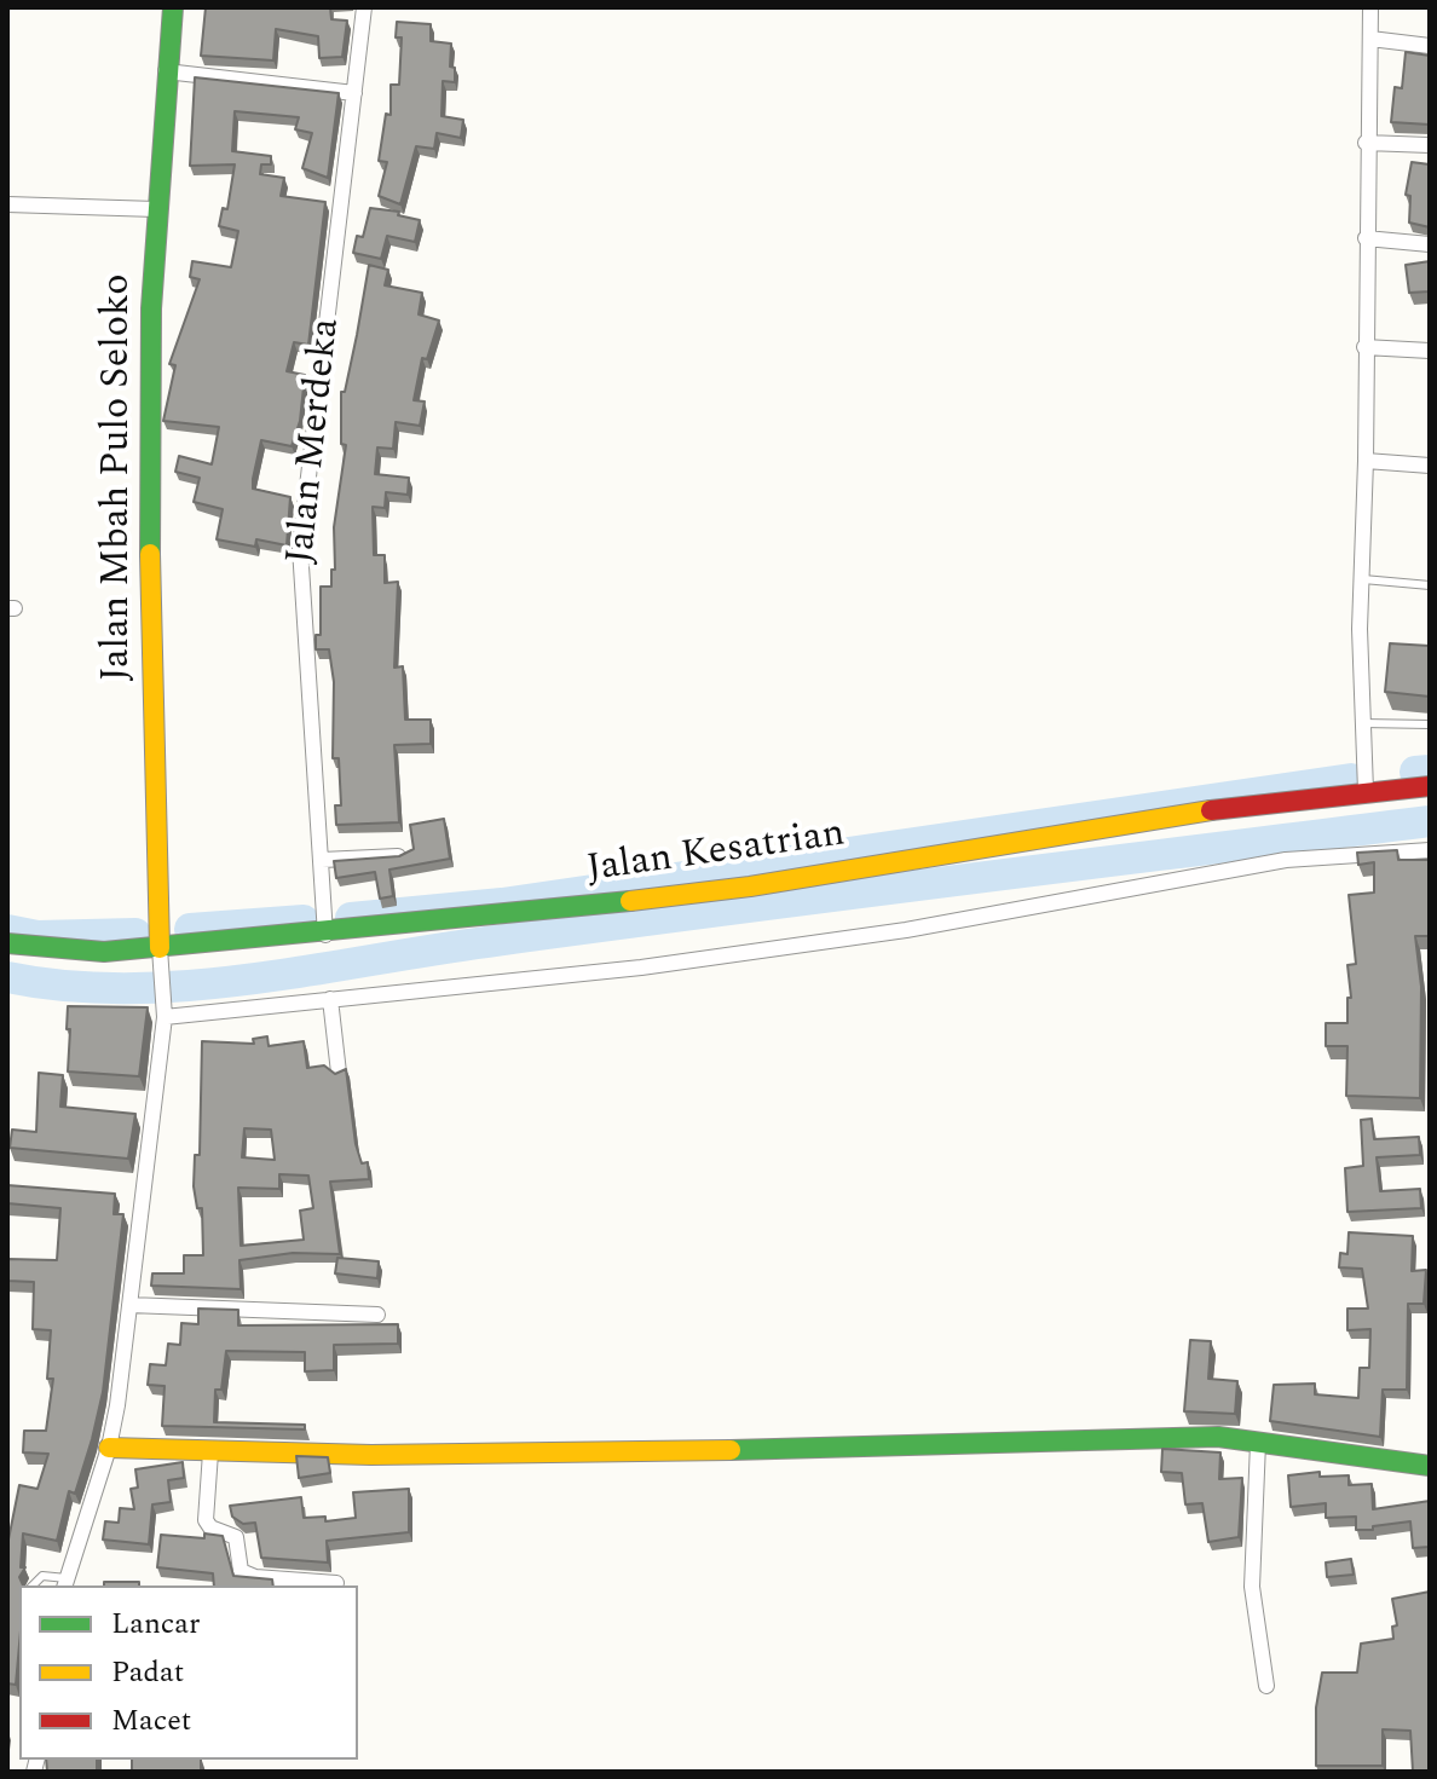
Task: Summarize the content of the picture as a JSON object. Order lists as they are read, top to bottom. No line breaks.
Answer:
{"streets":{"street":["Jalan Merdeka","Jalan Mbah Pulo Seloko","Jalan Kesatrian"]},"crossings":[["Jalan Merdeka","Jalan Kesatrian"],["Jalan Mbah Pulo Seloko","Jalan Kesatrian"]],"legend":["Lancar","Padat","Macet"]}
